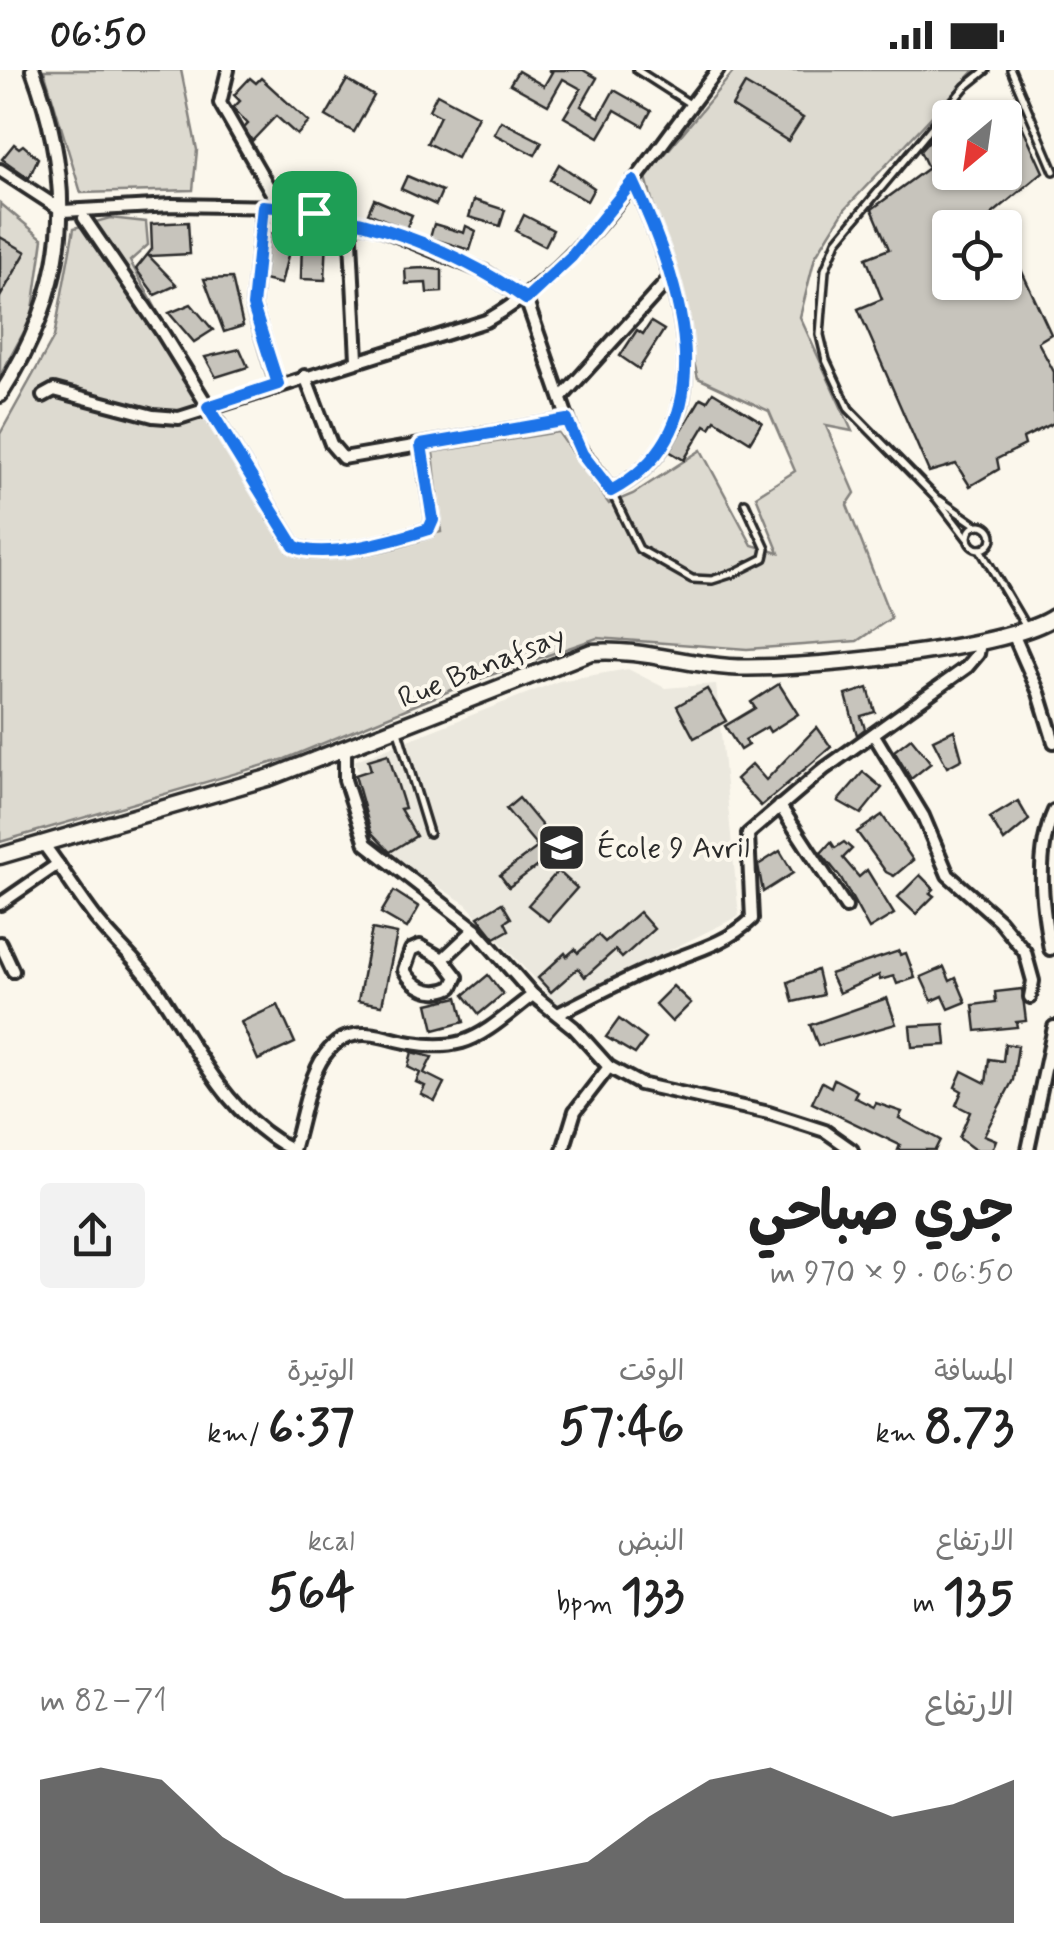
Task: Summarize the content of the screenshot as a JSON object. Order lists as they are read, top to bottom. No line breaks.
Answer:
{"streets":{"main road":["Rue Banafsay"]},"places":{"school or university":["École 9 Avril"]},"north":"bottom left","page":{"status":"06:50","heading":["جري صباحي","06:50 · 9 × 970 m"],"stats":[["المسافة","8.73 km"],["الوقت","57:46"],["الوتيرة","6:37 /km"],["الارتفاع","135 m"],["النبض","133 bpm"],["kcal","564"]],"chart":["الارتفاع","71–82 m"]}}
